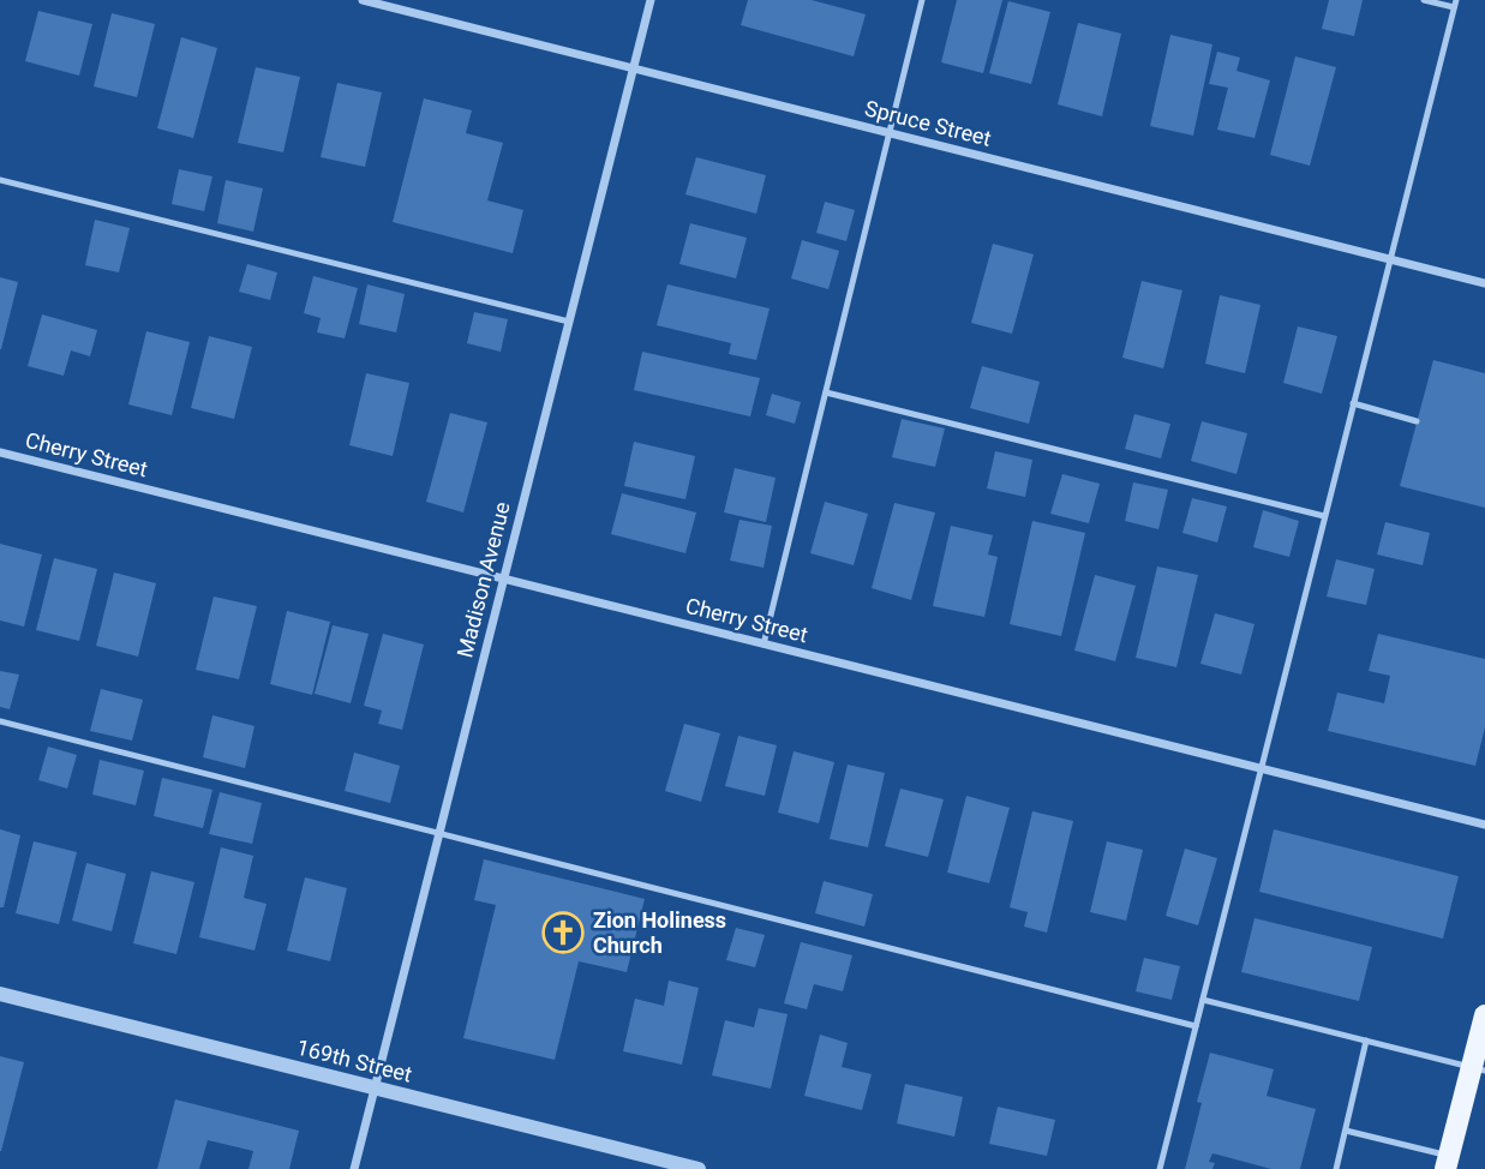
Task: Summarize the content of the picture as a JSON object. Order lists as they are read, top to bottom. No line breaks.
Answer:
{"streets":{"street":["Spruce Street","Cherry Street","Madison Avenue","169th Street"]},"crossings":[["Spruce Street","Madison Avenue"],["Cherry Street","Madison Avenue"],["Madison Avenue","169th Street"]],"places":{"church":["Zion Holiness Church"]}}
